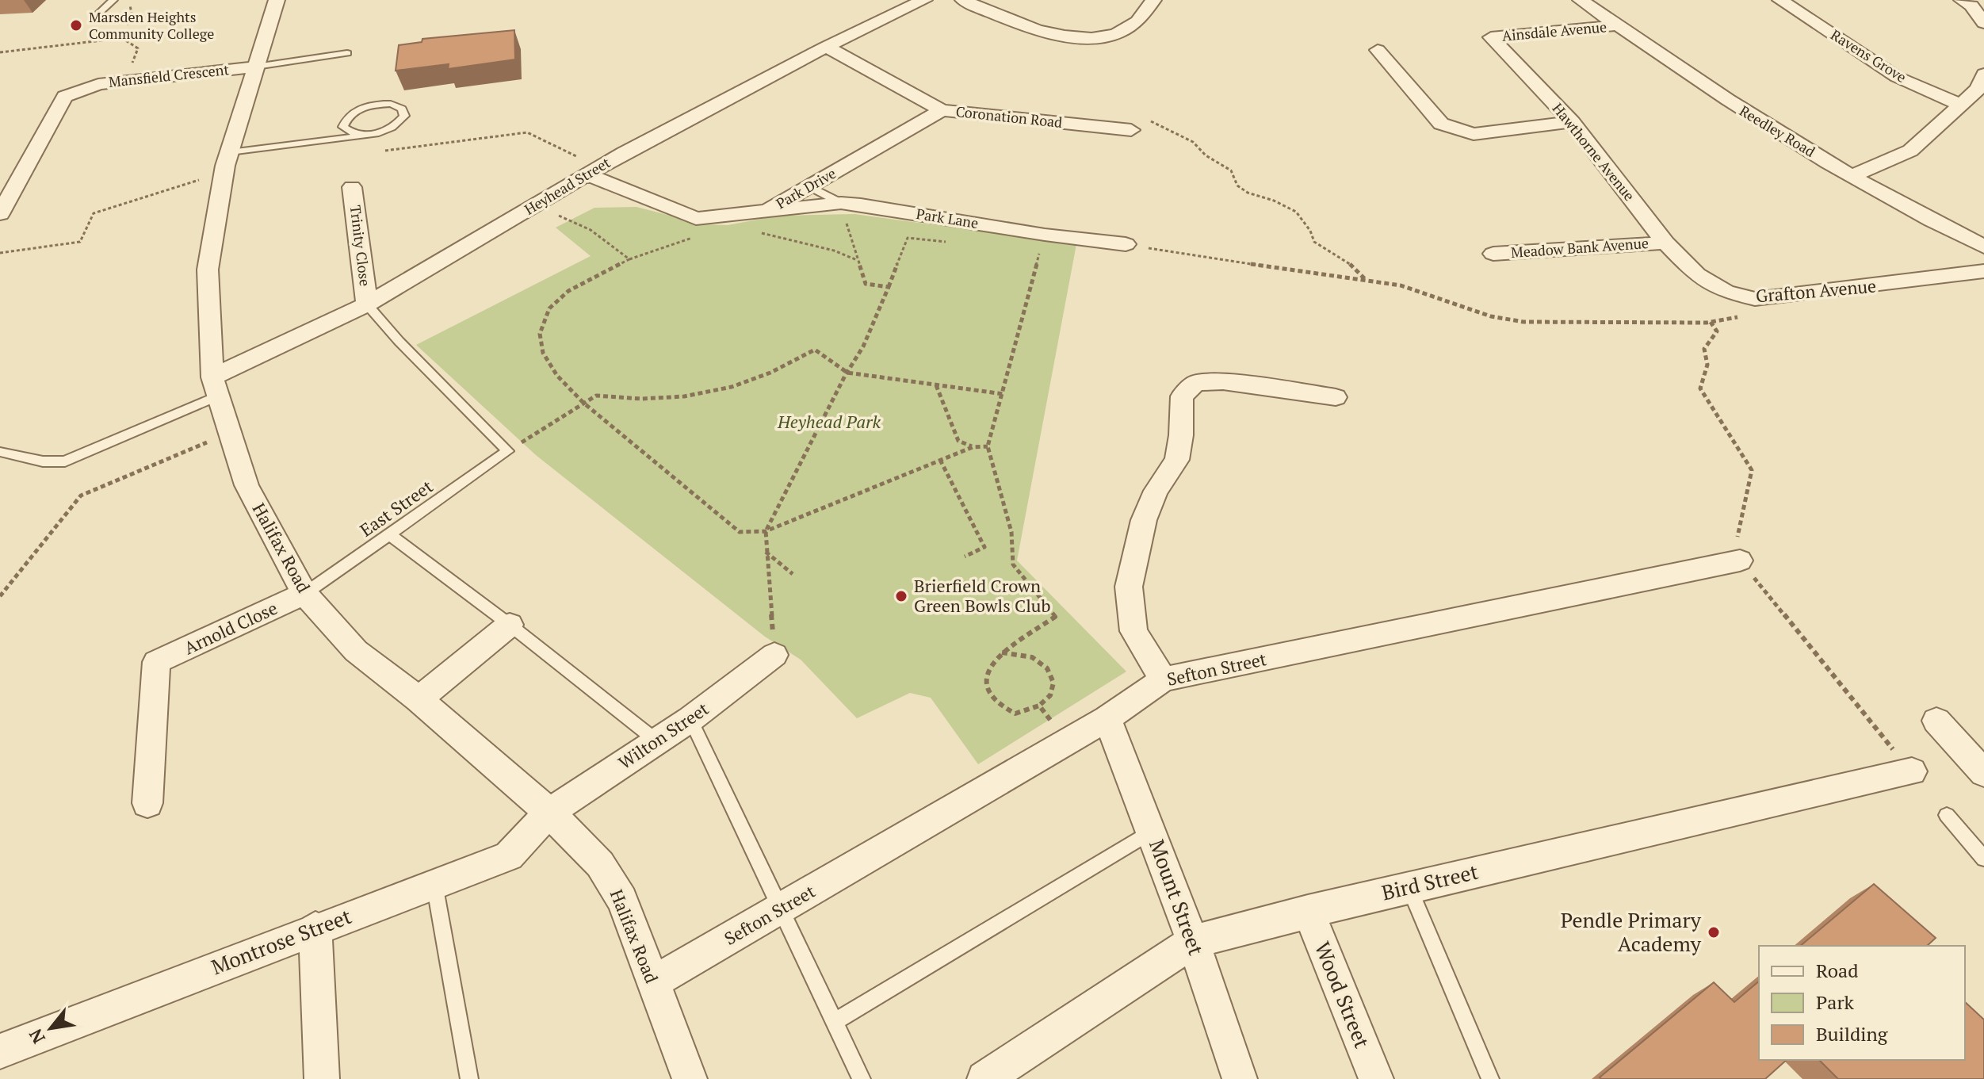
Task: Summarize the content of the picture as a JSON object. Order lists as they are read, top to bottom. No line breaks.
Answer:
{"streets":{"street":["Ainsdale Avenue","Ravens Grove","Mansfield Crescent","Coronation Road","Reedley Road","Hawthorne Avenue","Heyhead Street","Park Drive","Park Lane","Trinity Close","Meadow Bank Avenue","Grafton Avenue","Halifax Road","Arnold Close","Sefton Street","Wilton Street","Bird Street","Mount Street","Montrose Street","Wood Street"],"lane":["East Street"]},"crossings":[["Ainsdale Avenue","Reedley Road"],["Ainsdale Avenue","Hawthorne Avenue"],["Mansfield Crescent","Halifax Road"],["Coronation Road","Heyhead Street"],["Coronation Road","Park Drive"],["Hawthorne Avenue","Meadow Bank Avenue"],["Hawthorne Avenue","Grafton Avenue"],["Heyhead Street","Park Drive"],["Heyhead Street","Trinity Close"],["Heyhead Street","Halifax Road"],["Park Drive","Park Lane"],["Meadow Bank Avenue","Grafton Avenue"],["East Street","Halifax Road"],["East Street","Arnold Close"],["Halifax Road","Arnold Close"],["Halifax Road","Sefton Street"],["Halifax Road","Wilton Street"],["Halifax Road","Montrose Street"],["Sefton Street","Mount Street"],["Wilton Street","Montrose Street"],["Bird Street","Mount Street"],["Bird Street","Wood Street"]],"parks":["Heyhead Park"],"places":["Marsden Heights Community College","Brierfield Crown Green Bowls Club","Pendle Primary Academy"],"legend":["Road","Park","Building"],"north":"bottom left"}
